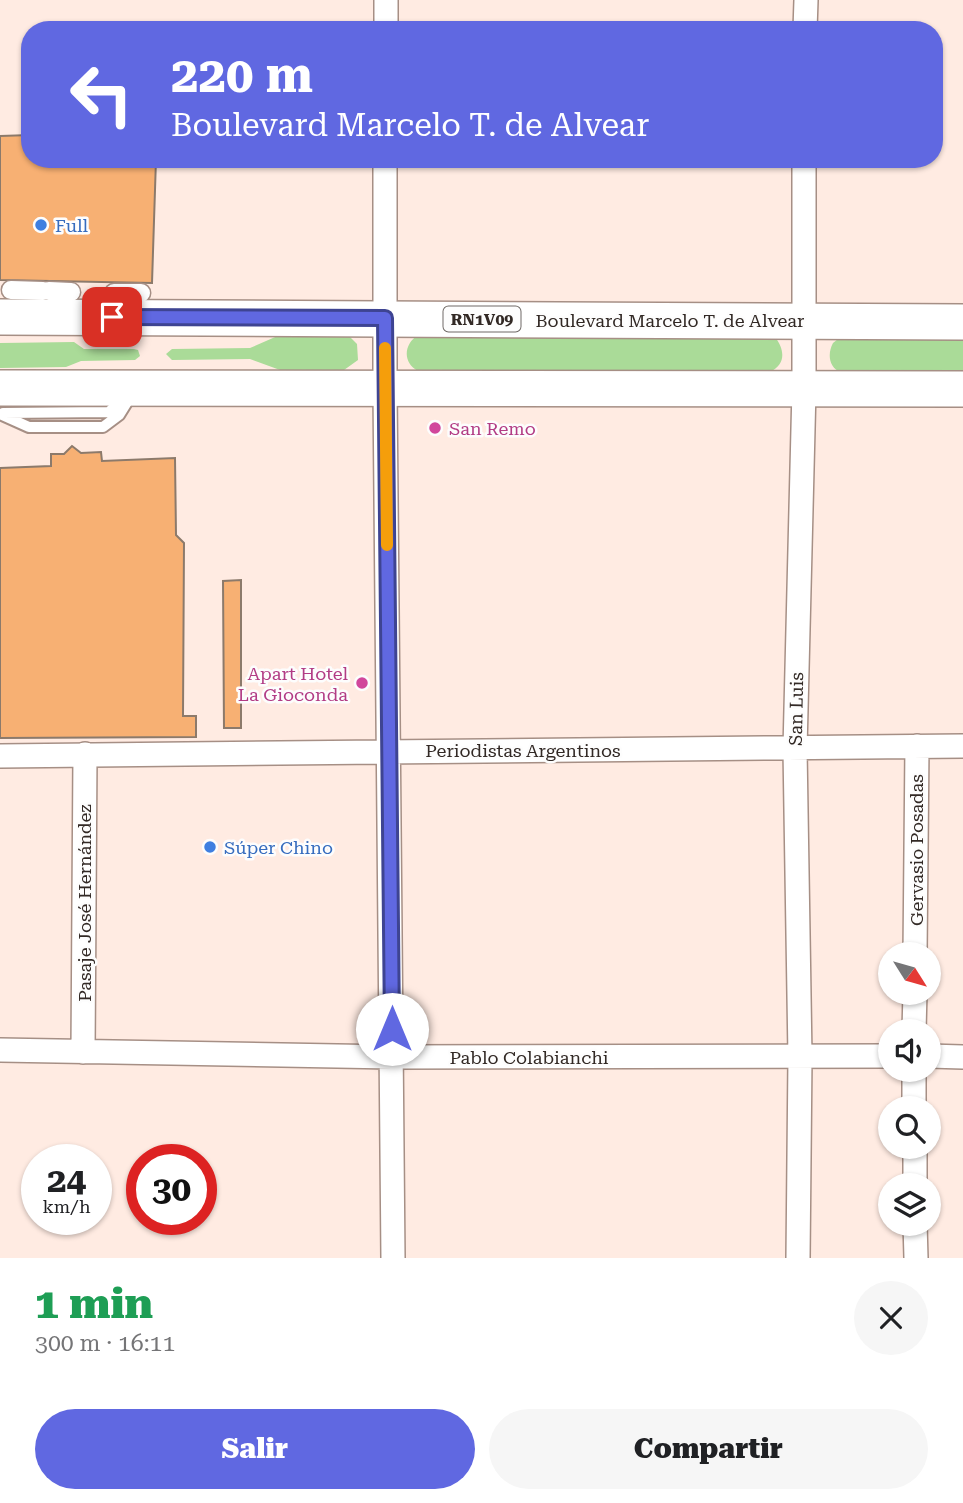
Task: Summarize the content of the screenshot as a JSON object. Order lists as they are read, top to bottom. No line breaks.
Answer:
{"streets":{"main road":["RN1V09","Boulevard Marcelo T. de Alvear"],"street":["San Luis","Periodistas Argentinos","Gervasio Posadas","Pasaje José Hernández","Pablo Colabianchi"]},"crossings":[["Boulevard Marcelo T. de Alvear","San Luis"],["San Luis","Periodistas Argentinos"],["San Luis","Pablo Colabianchi"],["Periodistas Argentinos","Gervasio Posadas"],["Periodistas Argentinos","Pasaje José Hernández"],["Pasaje José Hernández","Pablo Colabianchi"]],"places":["Full","San Remo","Apart Hotel La Gioconda","Súper Chino"],"north":"bottom right","page":{"turn":["220 m","Boulevard Marcelo T. de Alvear"],"speed":"24 km/h","limit":"30","heading":["1 min","300 m · 16:11"],"buttons":["Salir","Compartir"]}}
